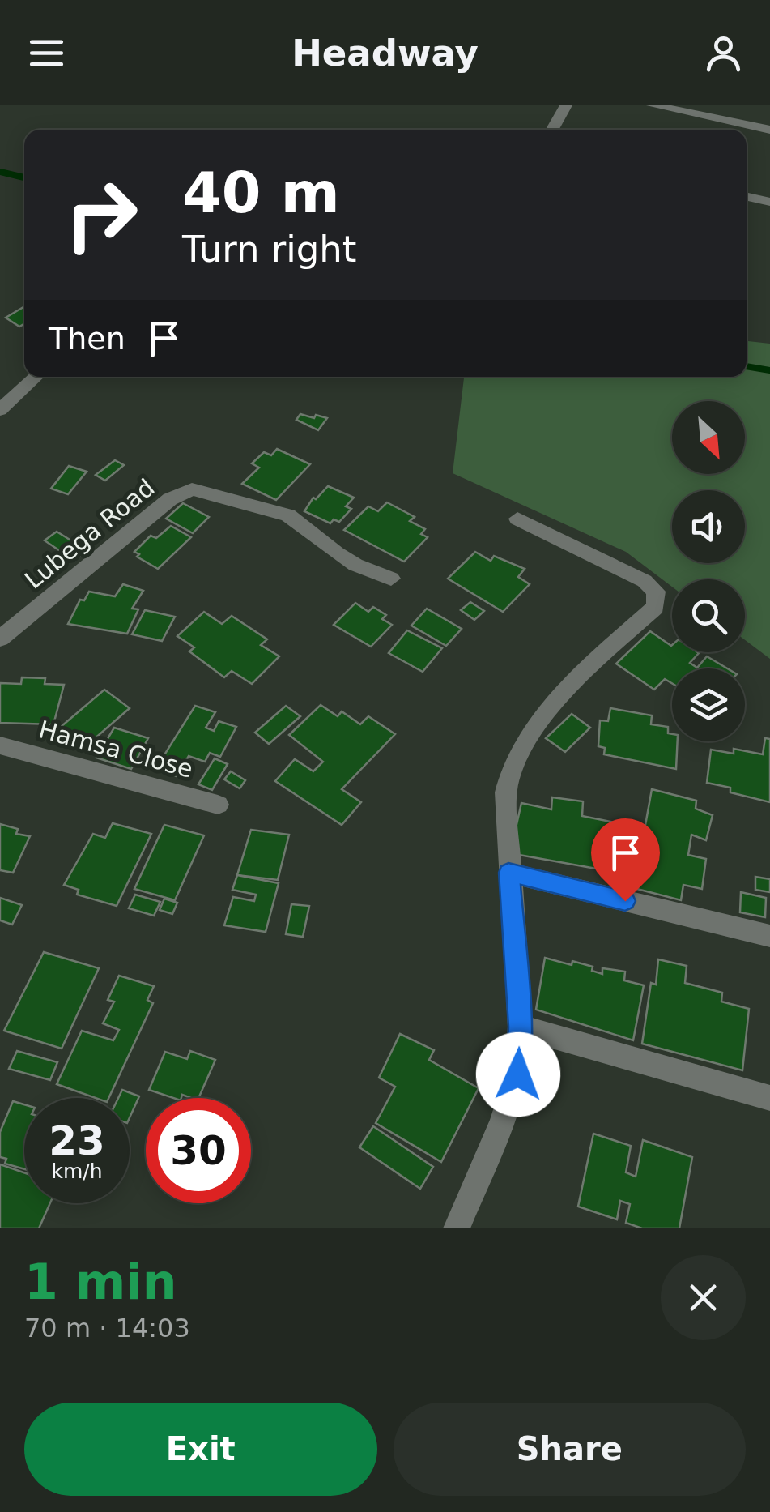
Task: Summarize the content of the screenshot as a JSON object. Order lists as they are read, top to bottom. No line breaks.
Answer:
{"streets":{"street":["Lubega Road","Hamsa Close"]},"north":"bottom right","page":{"header":"Headway","turn":["40 m","Turn right"],"then":"Then","speed":"23 km/h","limit":"30","heading":["1 min","70 m · 14:03"],"buttons":["Exit","Share"]}}
